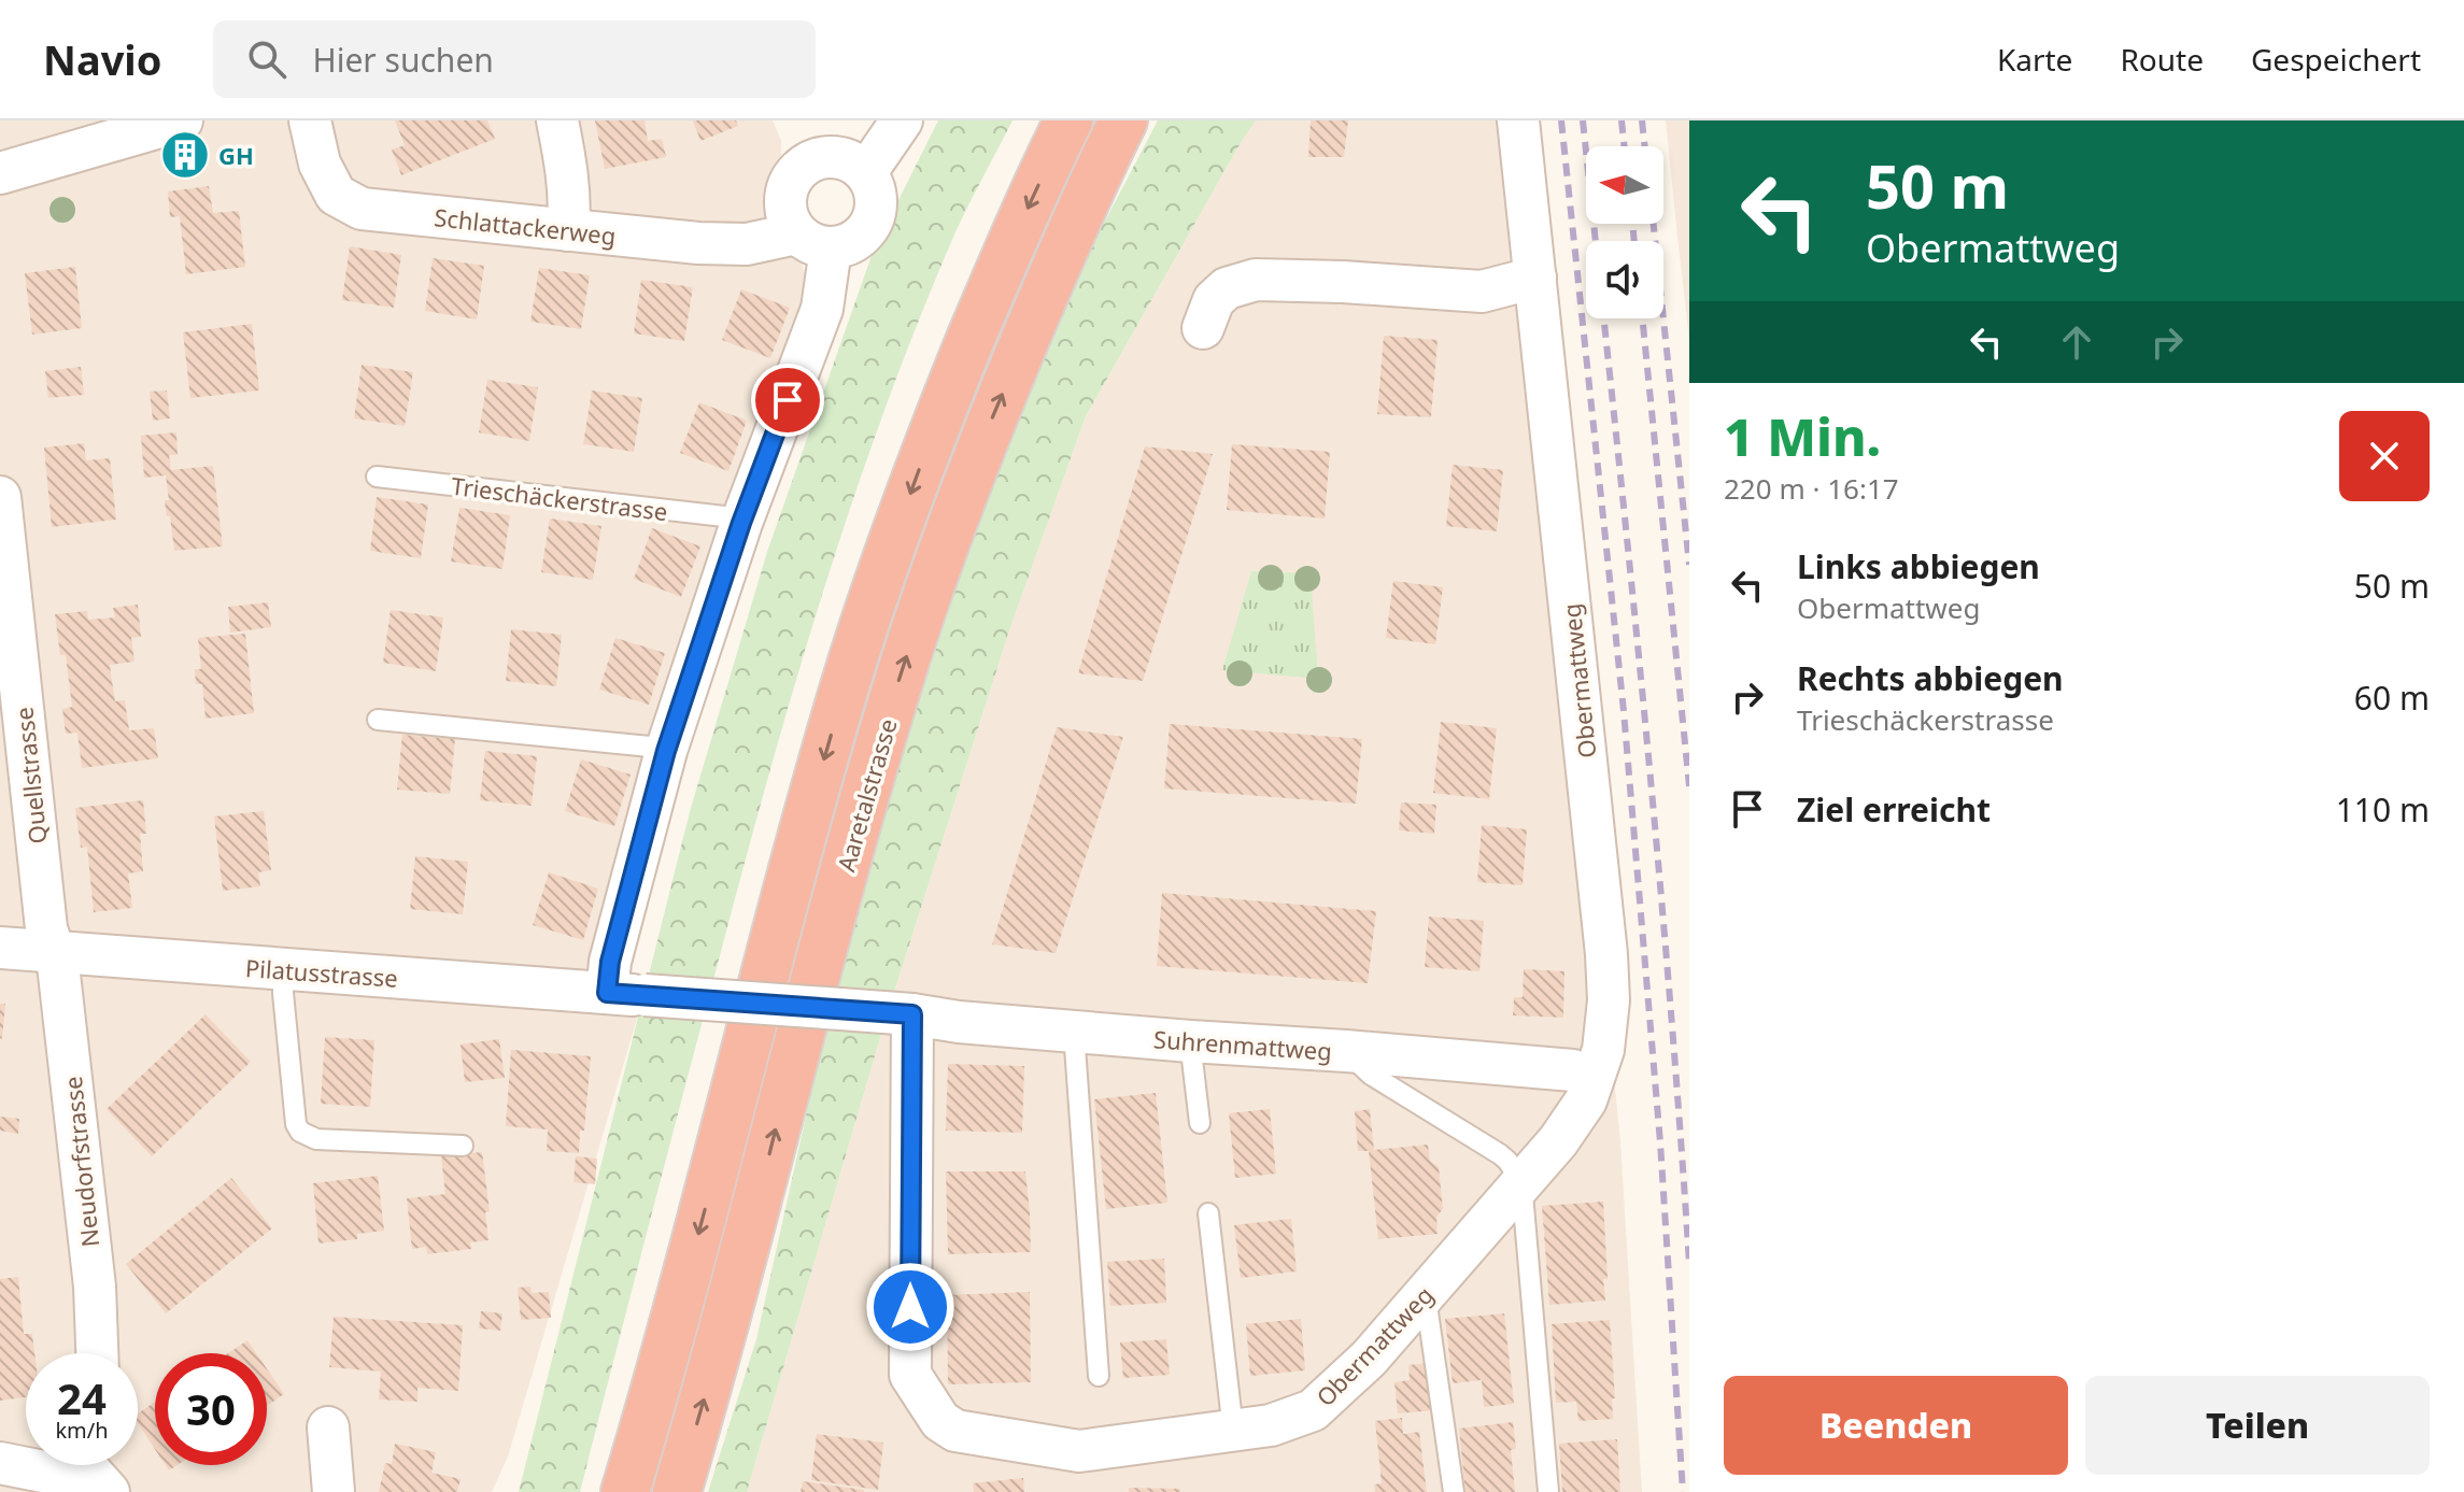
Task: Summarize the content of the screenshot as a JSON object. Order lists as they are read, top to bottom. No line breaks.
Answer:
{"streets":{"highway":["Aaretalstrasse"],"street":["Schlattackerweg","Obermattweg","Quellstrasse","Pilatusstrasse","Suhrenmattweg","Neudorfstrasse"],"lane":["Trieschäckerstrasse"]},"crossings":[["Obermattweg","Suhrenmattweg"],["Quellstrasse","Pilatusstrasse"],["Quellstrasse","Neudorfstrasse"],["Pilatusstrasse","Neudorfstrasse"]],"places":{"building":["GH"]},"north":"left","page":{"header":"Navio","search":"Hier suchen","nav":["Karte","Route","Gespeichert"],"turn":["50 m","Obermattweg"],"heading":["1 Min.","220 m · 16:17"],"list":[{"name":"Links abbiegen","note":"Obermattweg","value":"50 m"},{"name":"Rechts abbiegen","note":"Trieschäckerstrasse","value":"60 m"},{"name":"Ziel erreicht","value":"110 m"}],"speed":"24 km/h","limit":"30","buttons":["Beenden","Teilen"]}}
